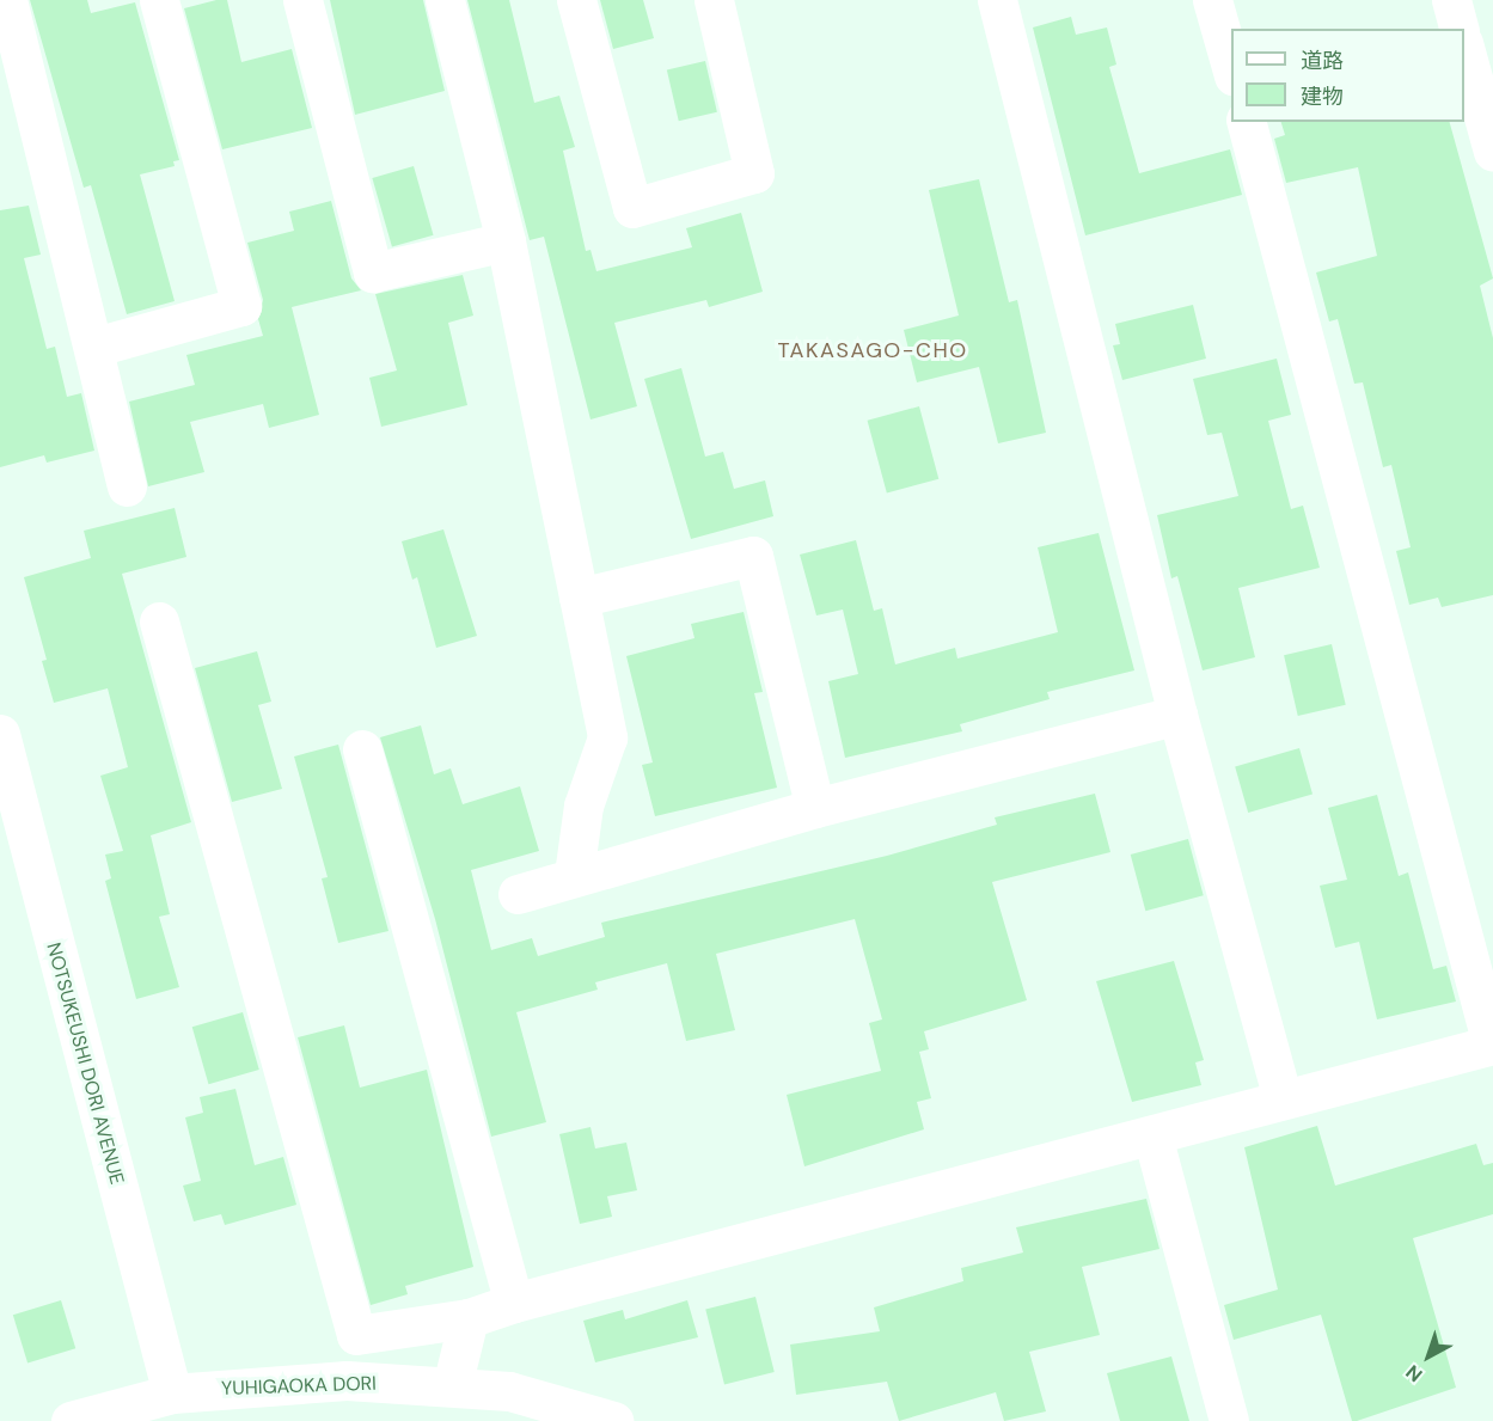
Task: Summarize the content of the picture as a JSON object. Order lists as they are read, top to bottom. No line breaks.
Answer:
{"streets":{"street":["NOTSUKEUSHI DORI AVENUE","YUHIGAOKA DORI"]},"crossings":[["NOTSUKEUSHI DORI AVENUE","YUHIGAOKA DORI"]],"districts":["TAKASAGO-CHO"],"legend":["道路","建物"],"north":"bottom left"}
